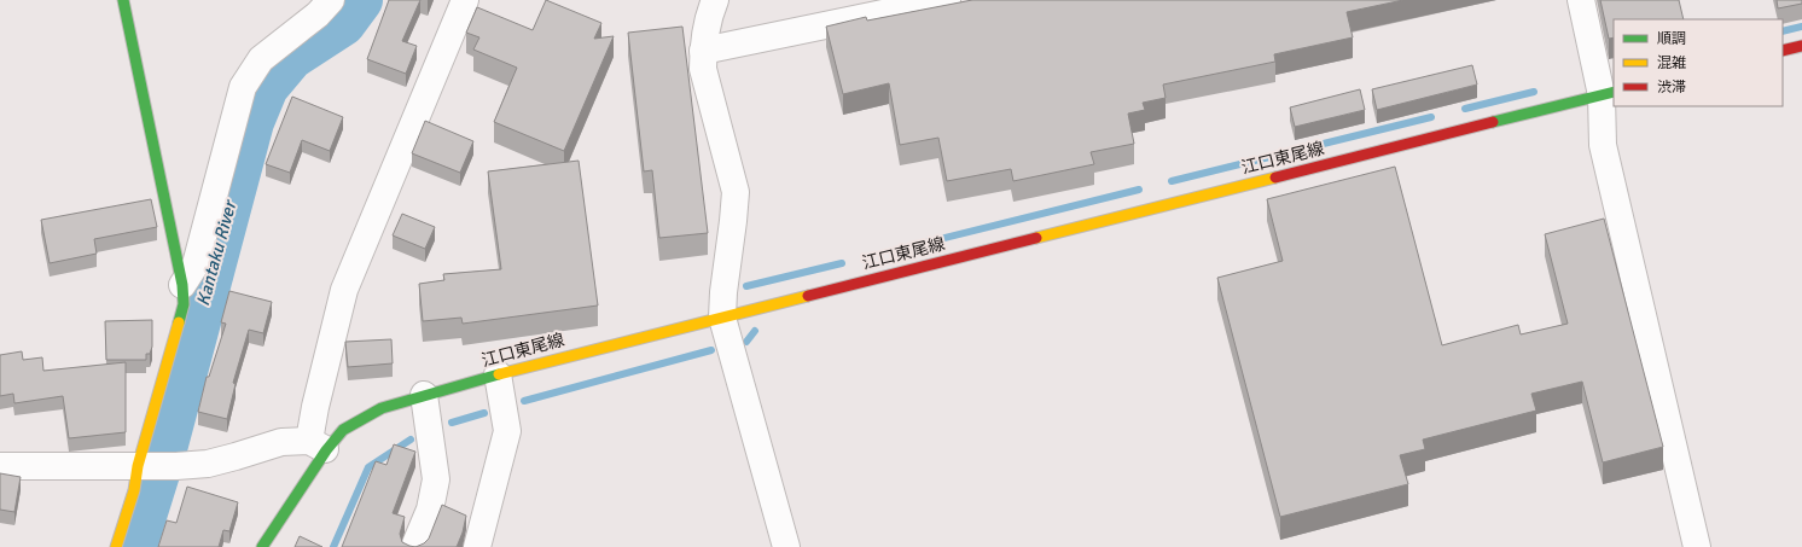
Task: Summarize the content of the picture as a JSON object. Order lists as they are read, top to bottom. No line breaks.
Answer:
{"streets":{"main road":["江口東尾線"]},"water":["Kantaku River"],"legend":["順調","混雑","渋滞"]}
